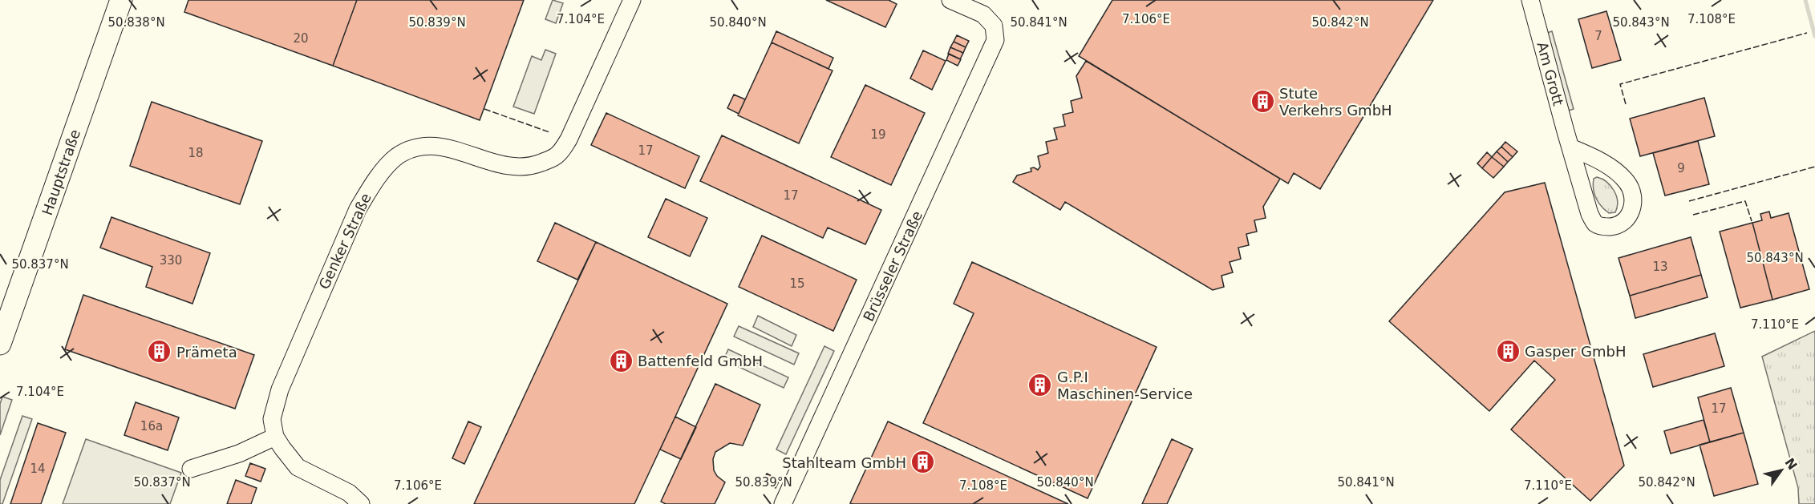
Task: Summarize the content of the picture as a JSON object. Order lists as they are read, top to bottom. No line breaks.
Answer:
{"streets":{"main road":["Hauptstraße"],"street":["Am Grott","Genker Straße","Brüsseler Straße"]},"places":{"building":["Stute Verkehrs GmbH","Gasper GmbH","Prämeta","Battenfeld GmbH","G.P.I Maschinen-Service","Stahlteam GmbH"]},"house_numbers":["7","20","19","17","18","9","17","330","13","15","17","16a","14"],"north":"top right","coordinates":["7.108°E","7.104°E","7.106°E","50.840°N","50.842°N","50.838°N","50.839°N","50.841°N","50.843°N","50.837°N","7.110°E"]}
